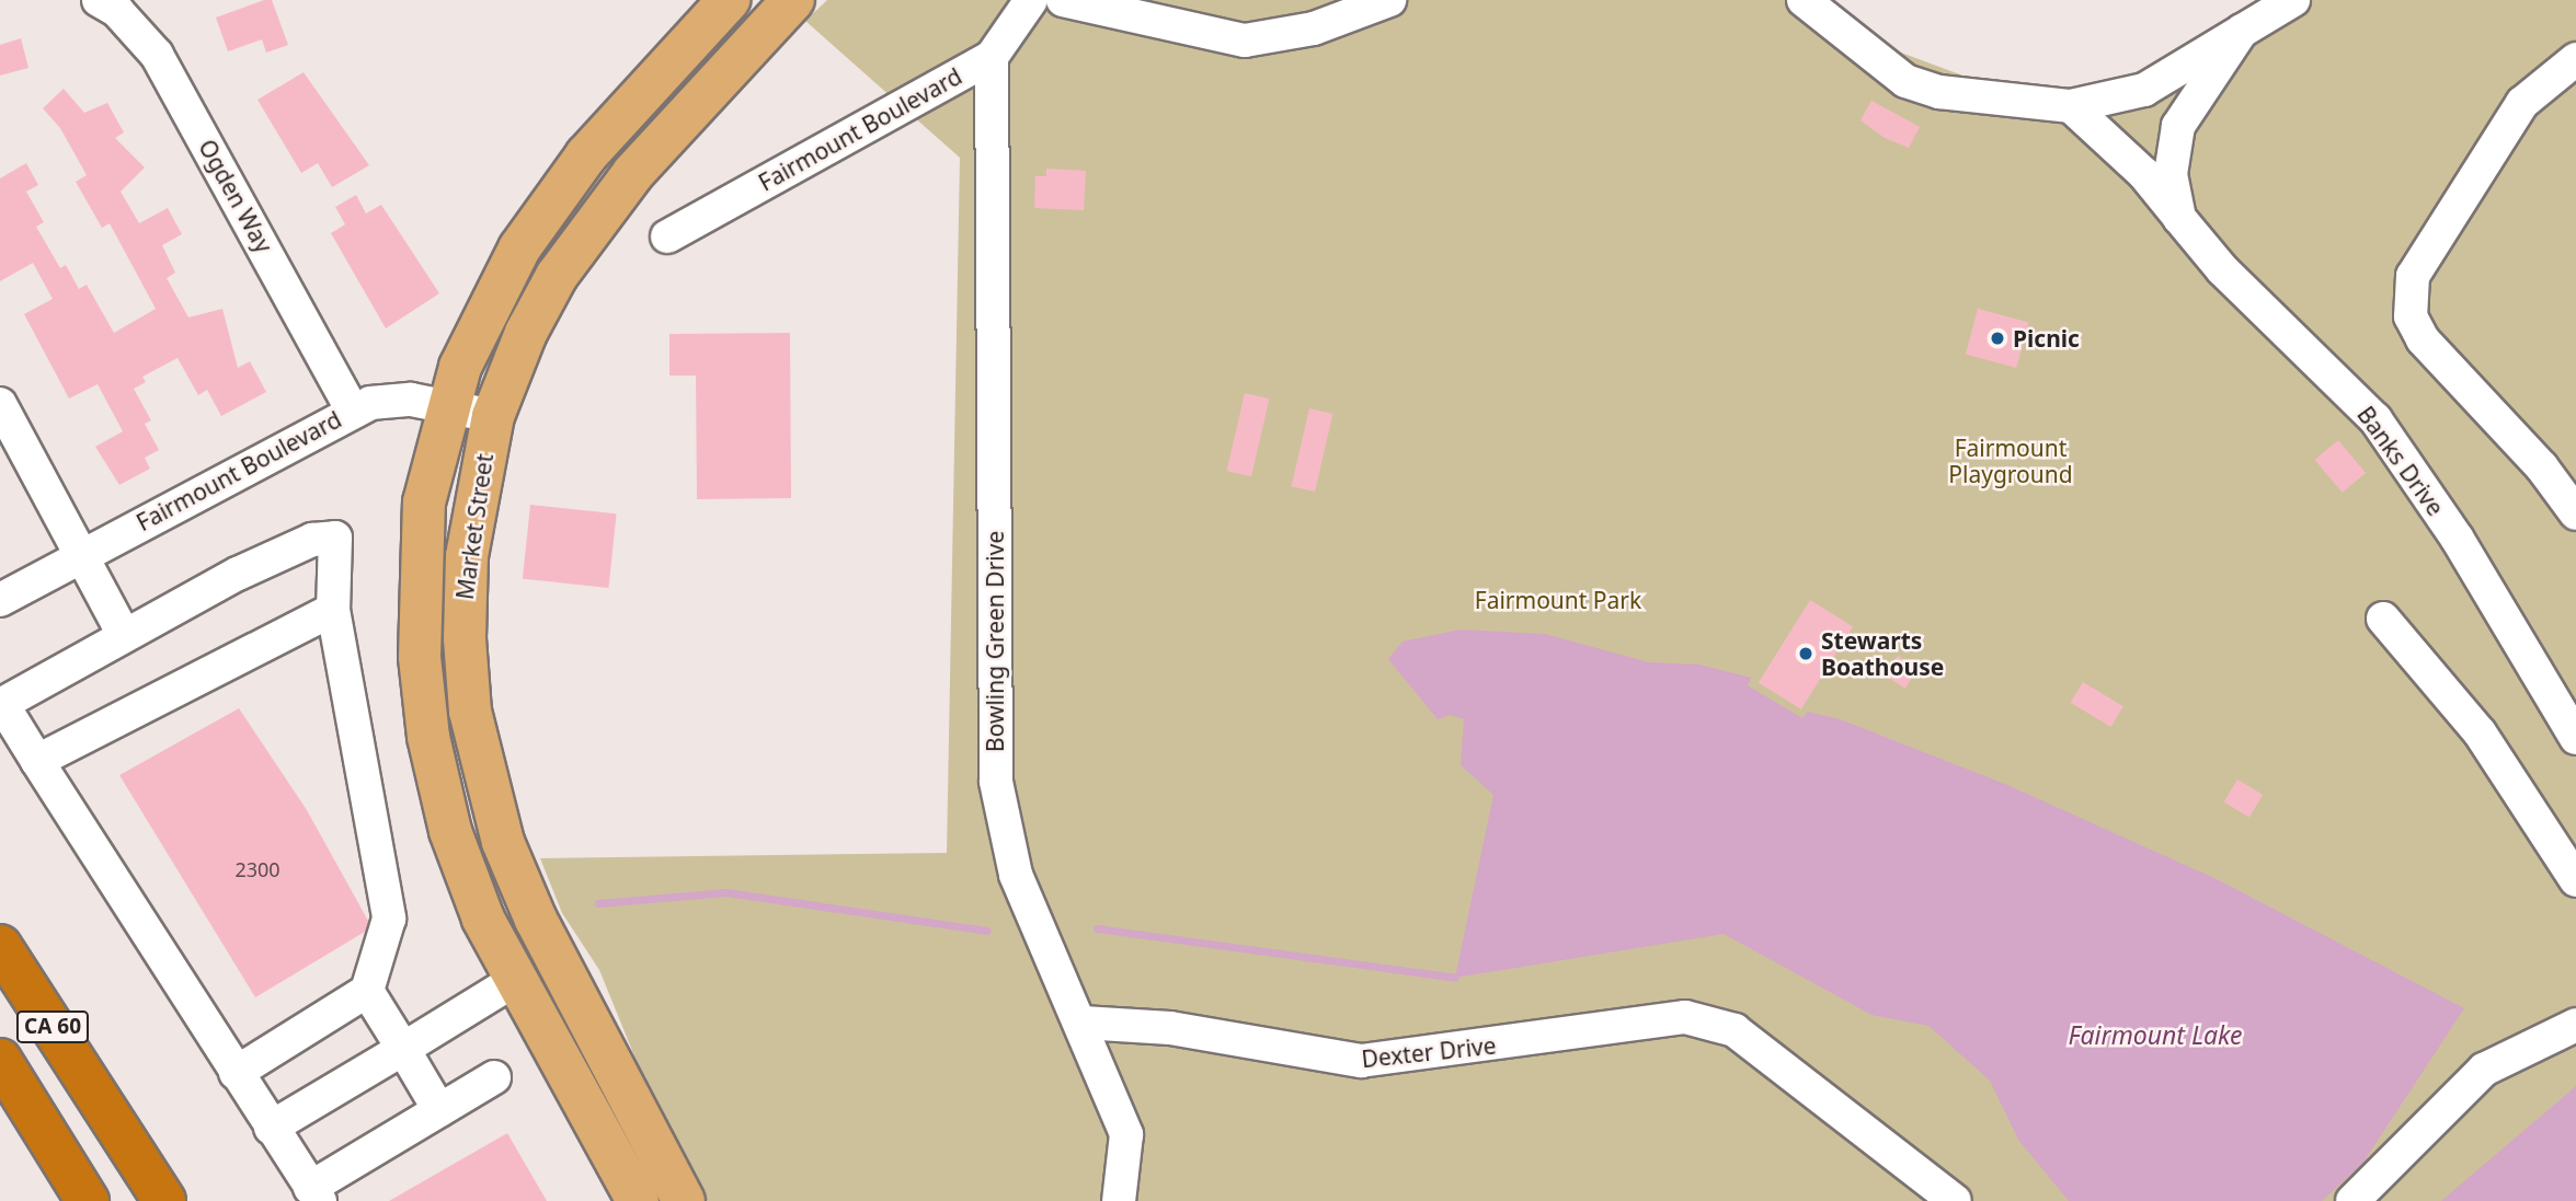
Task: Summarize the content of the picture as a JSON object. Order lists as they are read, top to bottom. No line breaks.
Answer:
{"streets":{"highway":["CA 60"],"main road":["Market Street"],"street":["Fairmount Boulevard","Ogden Way","Banks Drive","Bowling Green Drive","Dexter Drive"]},"crossings":[["Fairmount Boulevard","Ogden Way"],["Fairmount Boulevard","Market Street"],["Fairmount Boulevard","Bowling Green Drive"],["Bowling Green Drive","Dexter Drive"]],"water":["Fairmount Lake"],"parks":["Fairmount Playground","Fairmount Park"],"places":["Picnic","Stewarts Boathouse"],"house_numbers":["2300"]}
